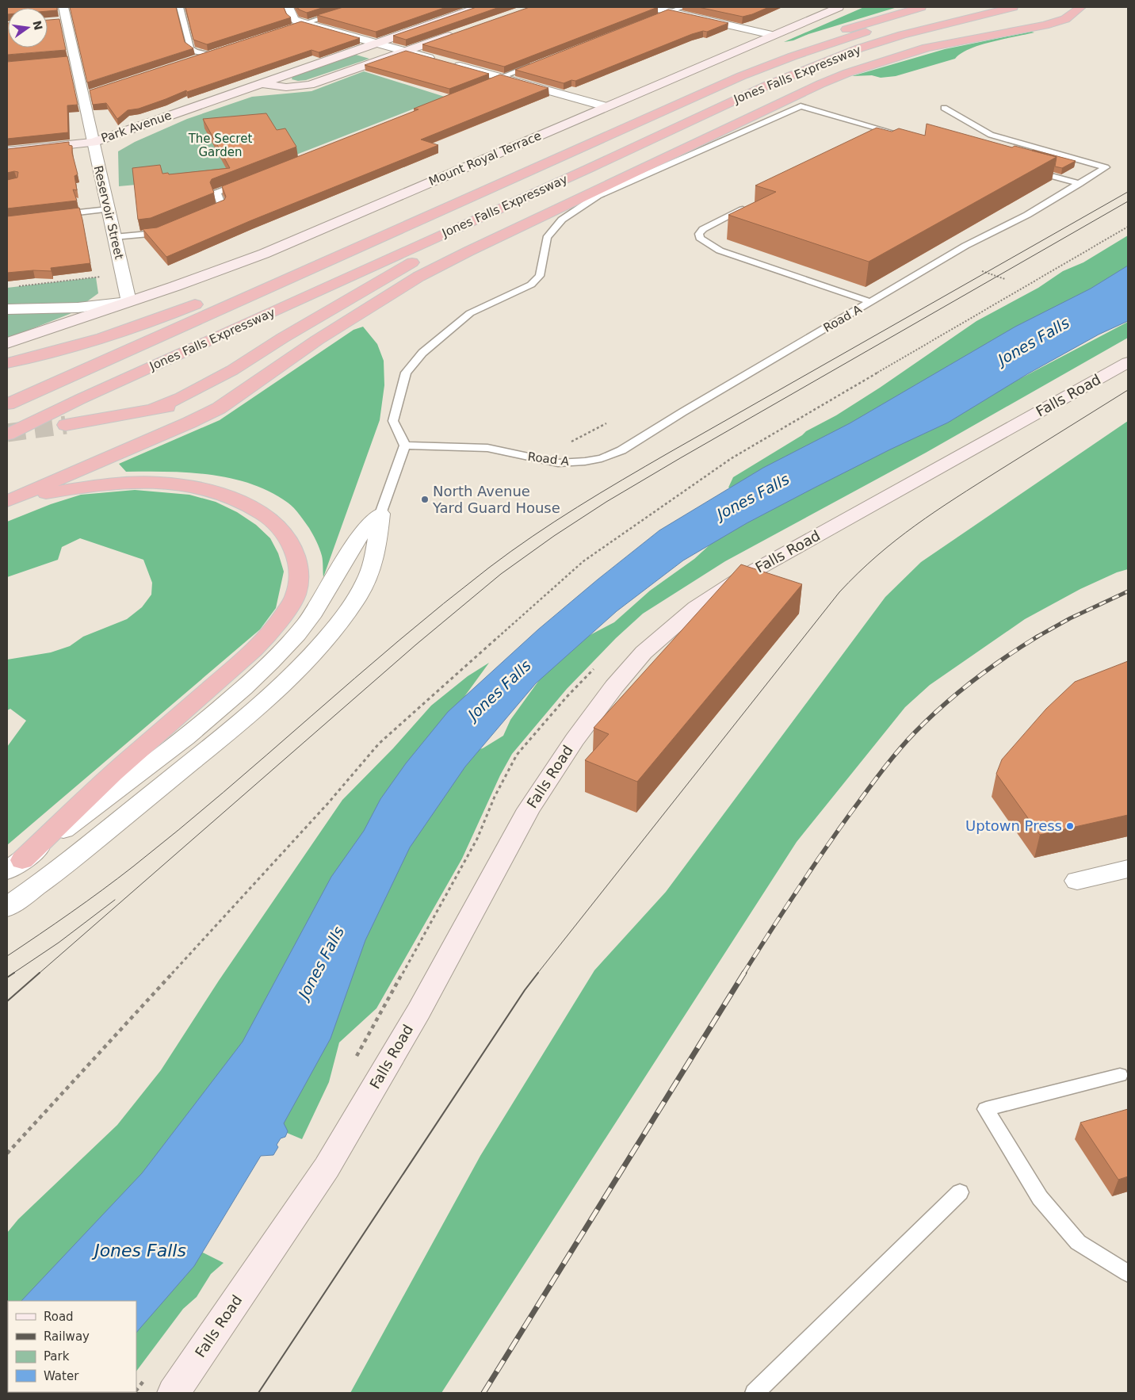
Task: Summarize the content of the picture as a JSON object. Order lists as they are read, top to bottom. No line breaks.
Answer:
{"streets":{"highway":["Jones Falls Expressway"],"street":["Park Avenue","Mount Royal Terrace","Reservoir Street","Falls Road"],"lane":["Road A"]},"crossings":[["Park Avenue","Reservoir Street"],["Mount Royal Terrace","Reservoir Street"]],"water":["Jones Falls"],"parks":["The Secret Garden"],"places":["North Avenue Yard Guard House","Uptown Press"],"legend":["Road","Railway","Park","Water"],"north":"right"}
